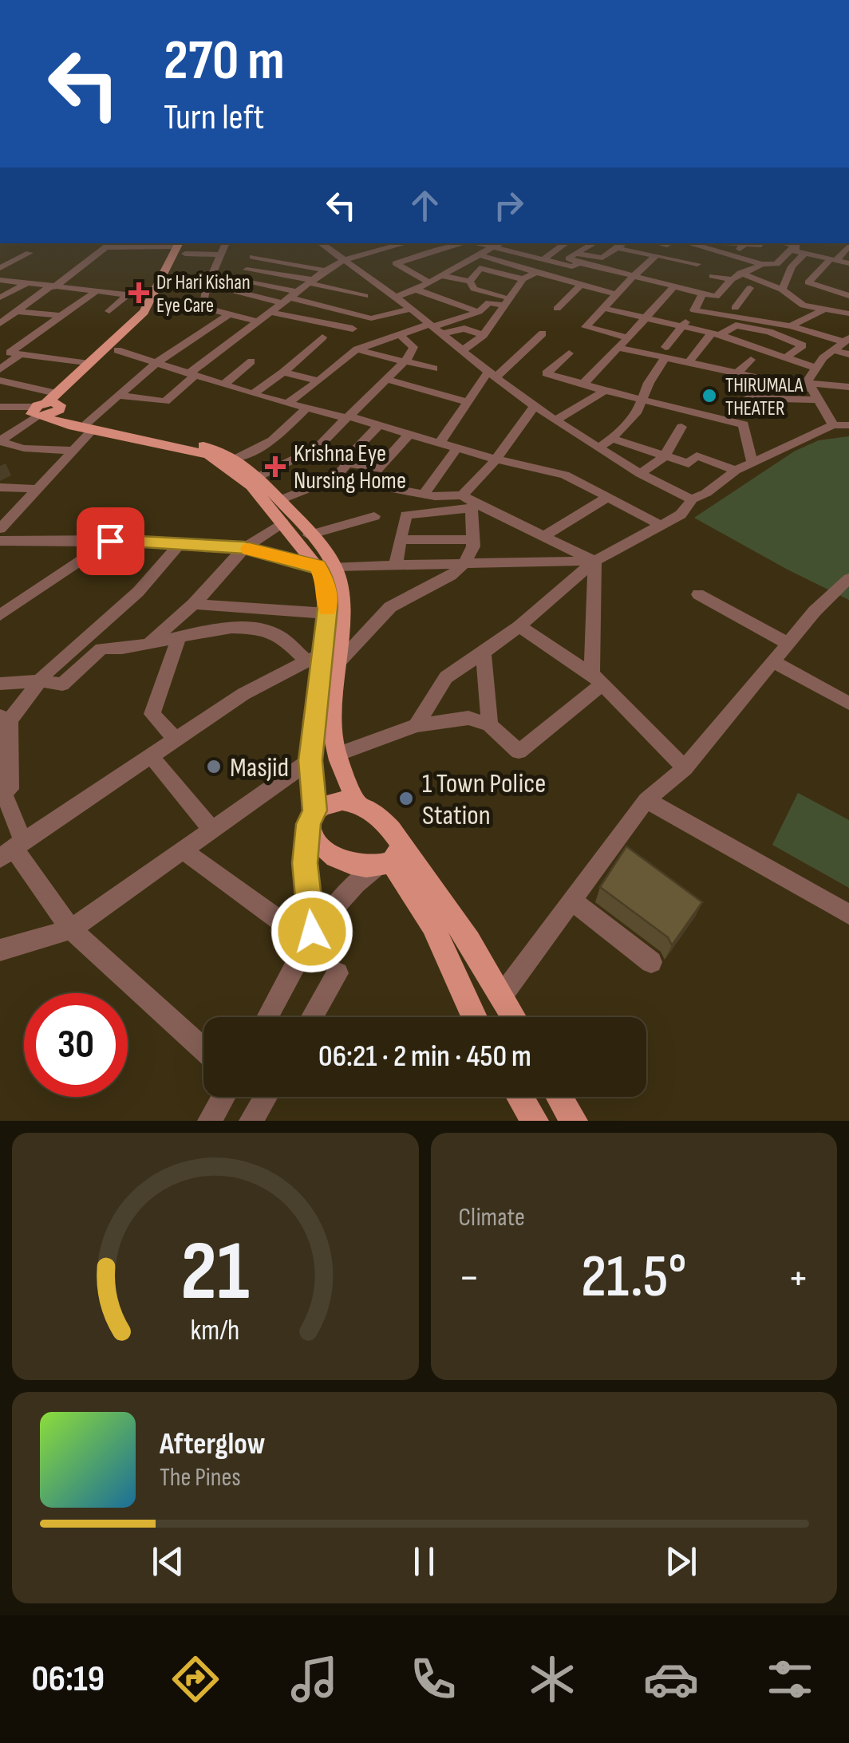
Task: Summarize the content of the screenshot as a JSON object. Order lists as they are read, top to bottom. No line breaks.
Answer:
{"places":{"health":["Dr Hari Kishan Eye Care","Krishna Eye Nursing Home"],"other":["THIRUMALA THEATER","Masjid","1 Town Police Station"]},"page":{"turn":["270 m","Turn left"],"limit":"30","trip":"06:21 · 2 min · 450 m","tile":"Climate","heat":["−","21.5°","+"],"song":["Afterglow","The Pines"],"tabs":"06:19","gauge":["21","km/h"]}}
